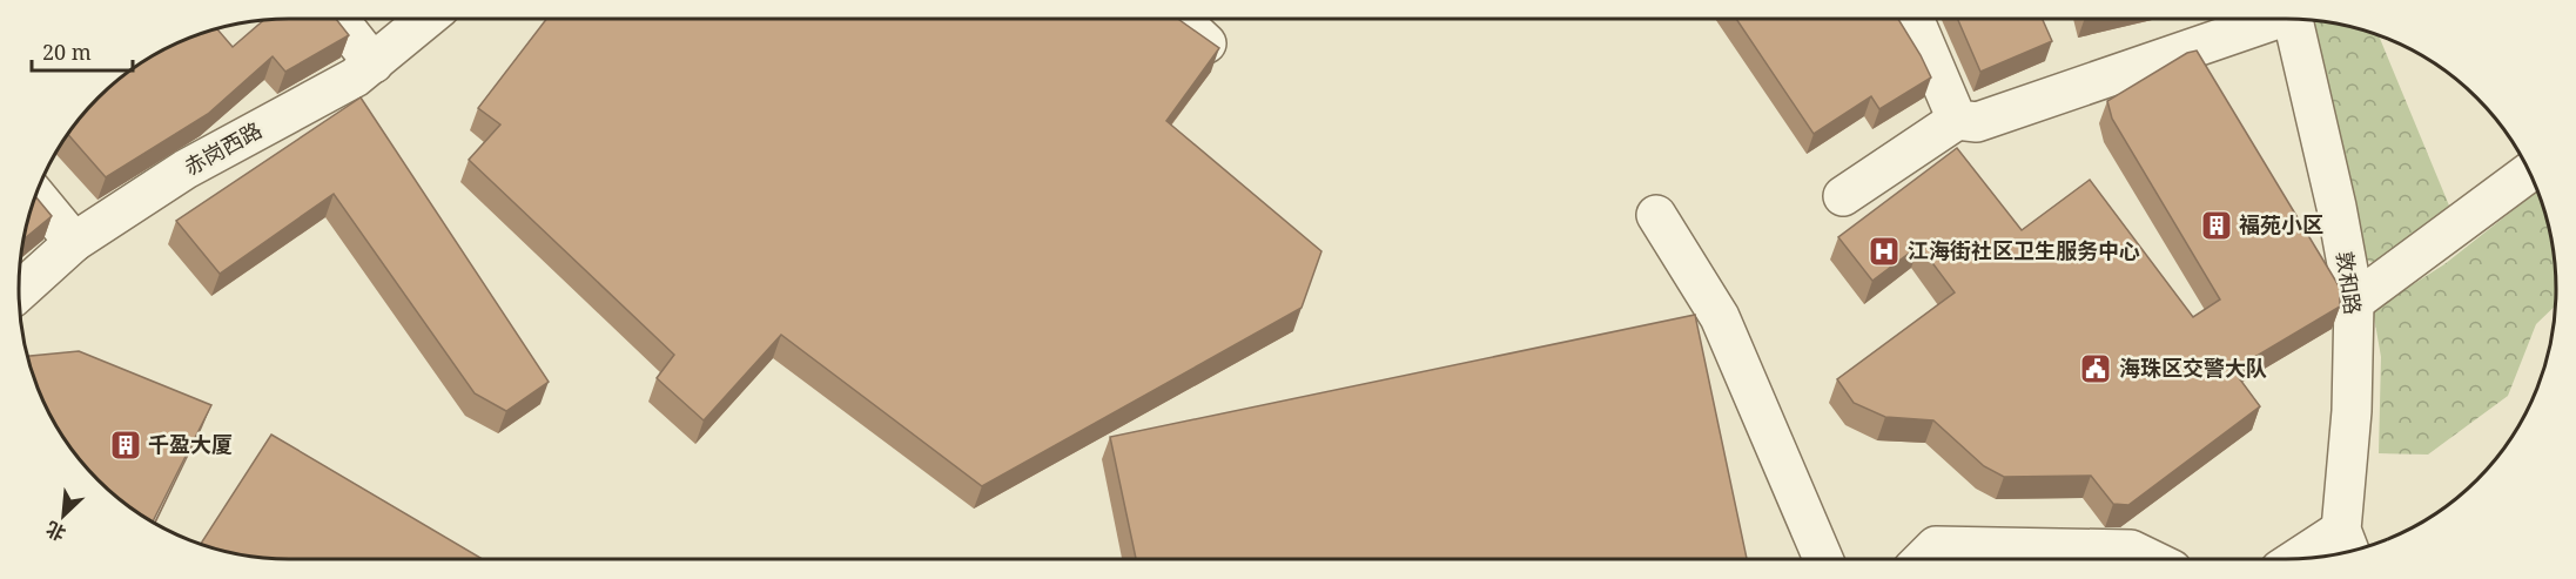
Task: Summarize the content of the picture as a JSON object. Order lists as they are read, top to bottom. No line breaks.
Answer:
{"streets":{"street":["赤岗西路","敦和路"]},"places":{"building":["福苑小区","千盈大厦"],"hospital":["江海街社区卫生服务中心"],"public building":["海珠区交警大队"]},"scale_bar":"20 m","north":"bottom left"}
